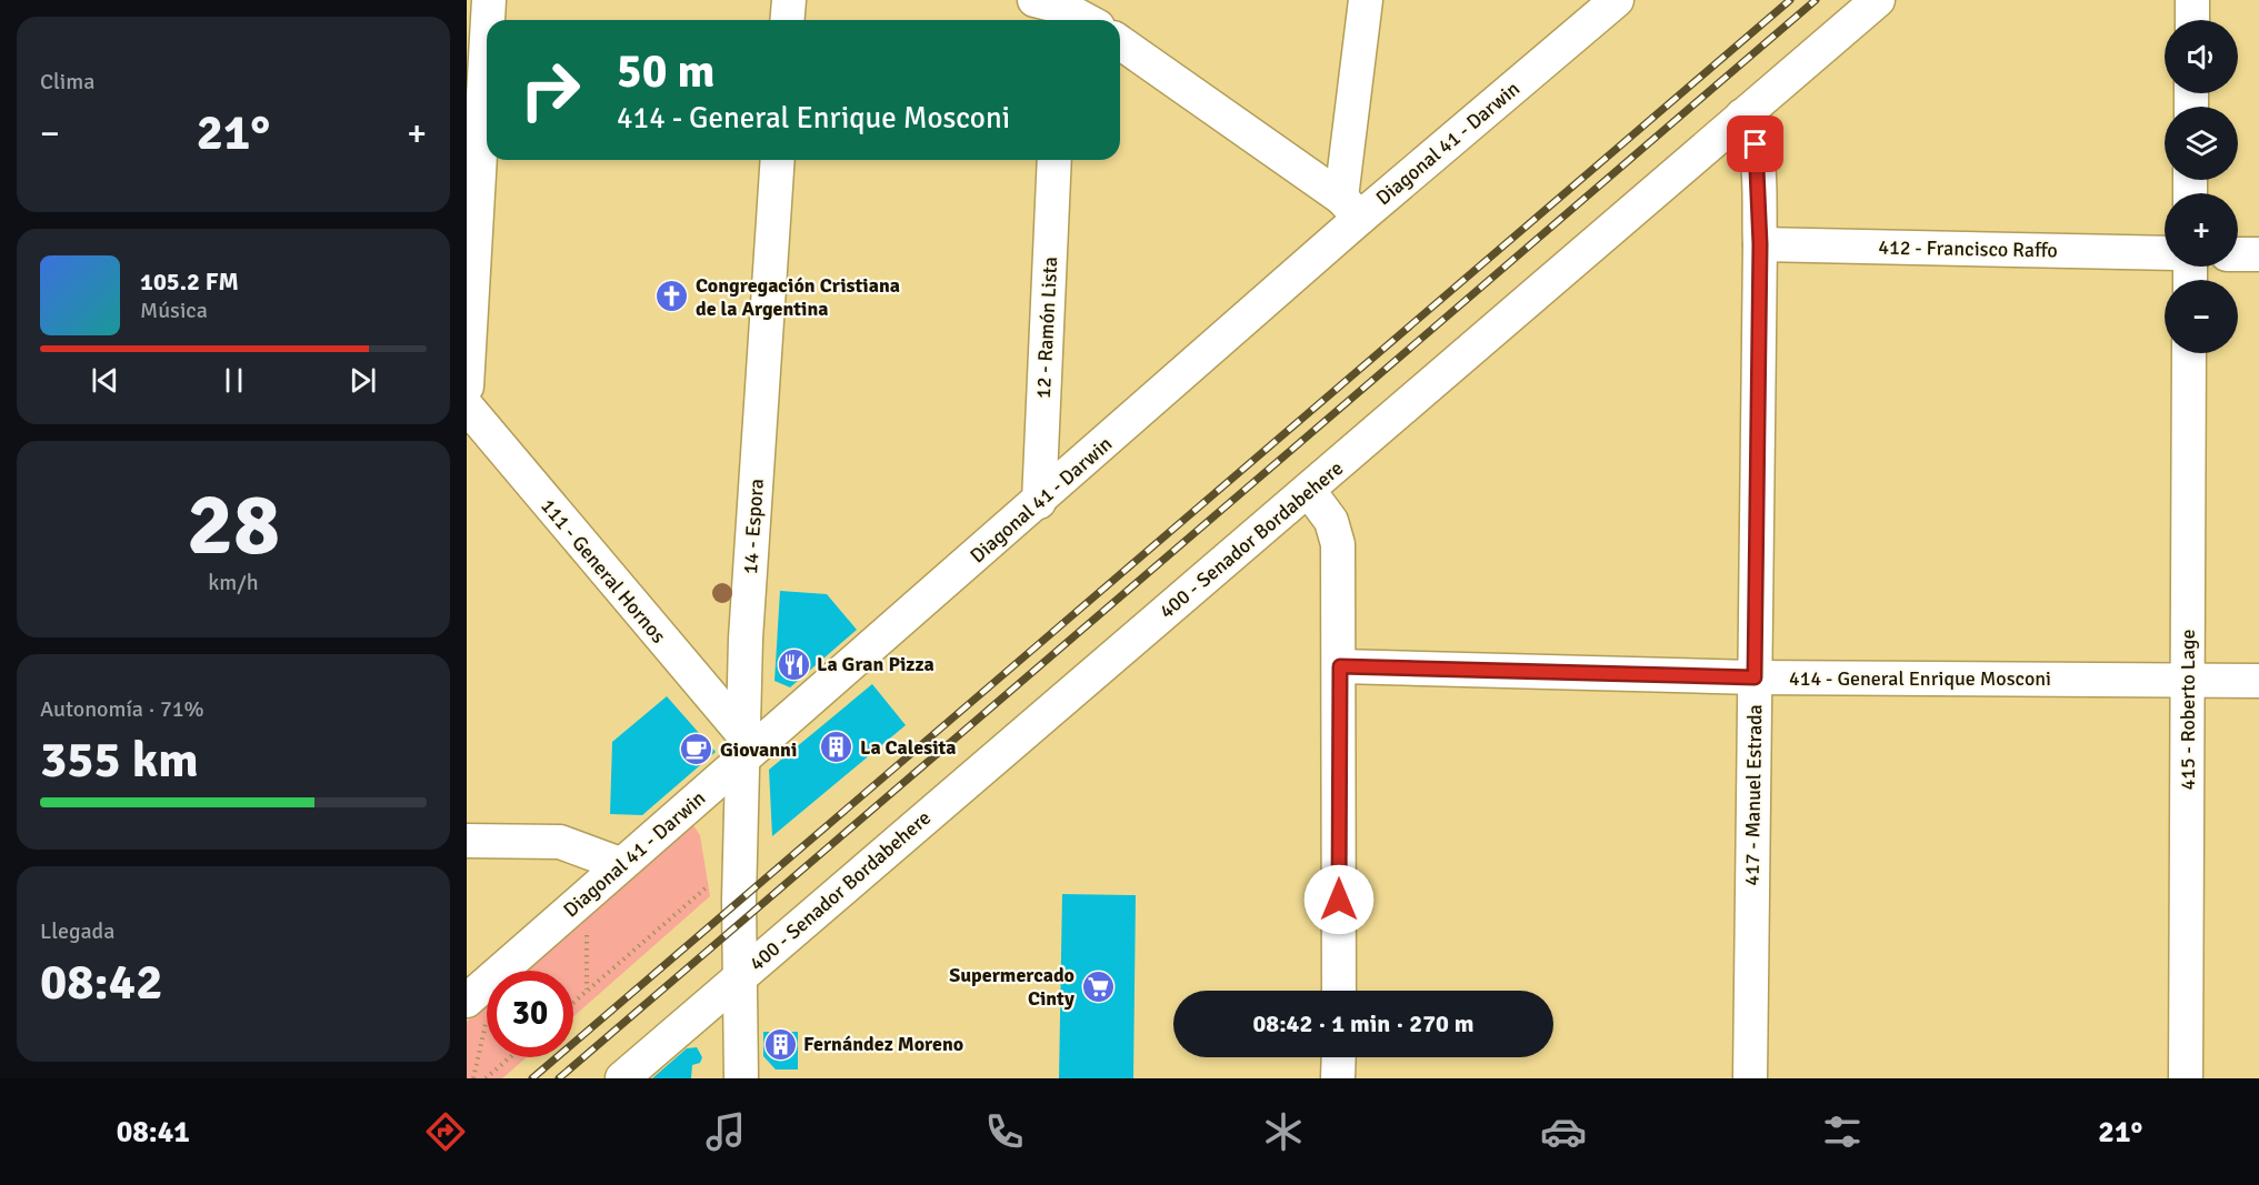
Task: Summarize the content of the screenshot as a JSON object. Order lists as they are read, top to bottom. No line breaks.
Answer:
{"streets":{"street":["Diagonal 41 - Darwin","412 - Francisco Raffo","12 - Ramón Lista","14 - Espora","400 - Senador Bordabehere","111 - General Hornos","414 - General Enrique Mosconi","415 - Roberto Lage","417 - Manuel Estrada"]},"crossings":[["Diagonal 41 - Darwin","12 - Ramón Lista"],["Diagonal 41 - Darwin","14 - Espora"],["Diagonal 41 - Darwin","111 - General Hornos"],["412 - Francisco Raffo","417 - Manuel Estrada"],["14 - Espora","400 - Senador Bordabehere"],["14 - Espora","111 - General Hornos"],["400 - Senador Bordabehere","417 - Manuel Estrada"],["414 - General Enrique Mosconi","415 - Roberto Lage"],["414 - General Enrique Mosconi","417 - Manuel Estrada"]],"places":{"church":["Congregación Cristiana de la Argentina"],"restaurant":["La Gran Pizza"],"building":["La Calesita","Fernández Moreno"],"cafe":["Giovanni"],"supermarket":["Supermercado Cinty"]},"page":{"tile":["Clima",["28","km/h"],["Autonomía · 71%","355 km"],["Llegada","08:42"]],"map_buttons":["+","−"],"turn":["50 m","414 - General Enrique Mosconi"],"heat":["−","21°","+"],"song":["105.2 FM","Música"],"limit":"30","trip":"08:42 · 1 min · 270 m","tabs":["08:41","21°"]}}
